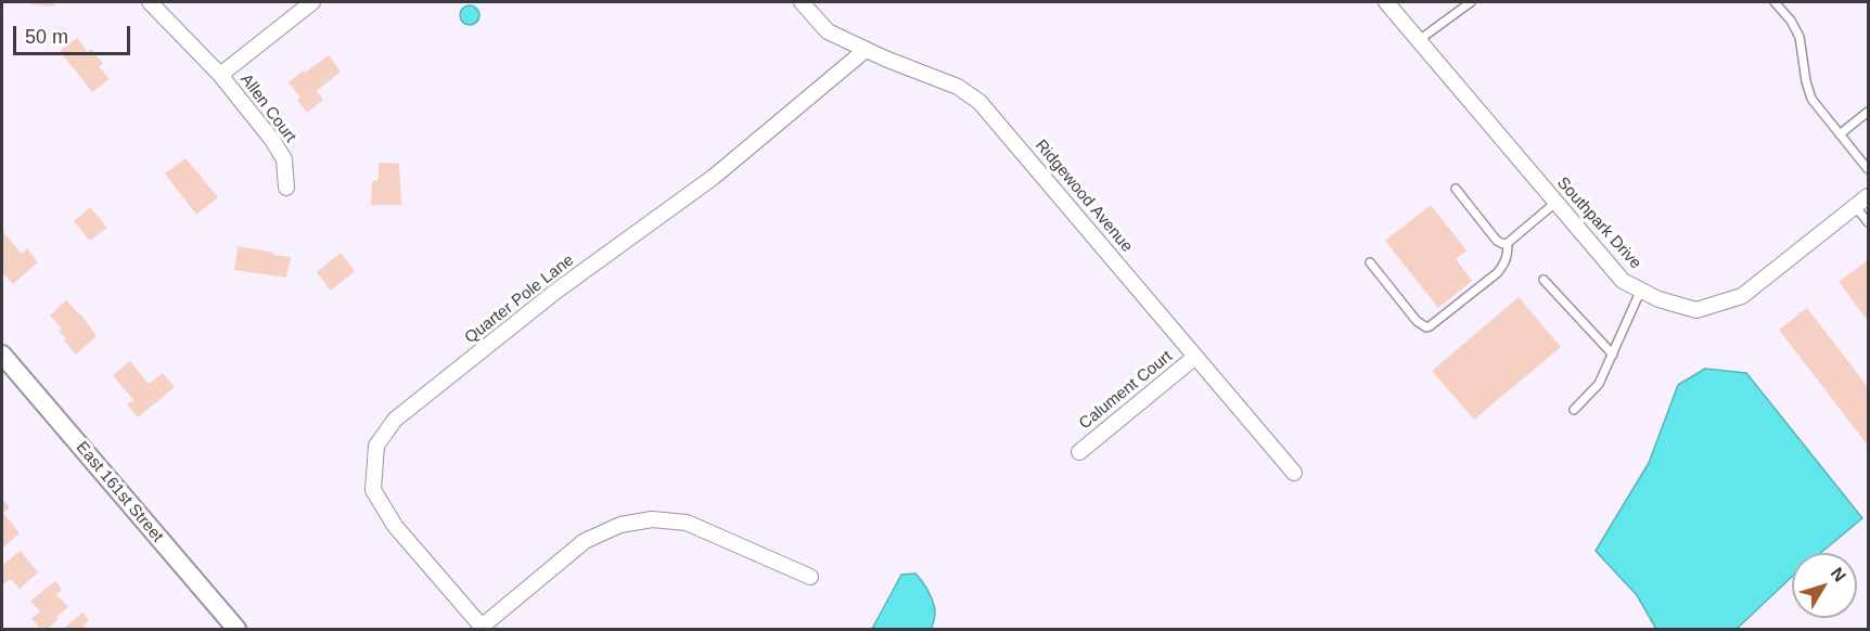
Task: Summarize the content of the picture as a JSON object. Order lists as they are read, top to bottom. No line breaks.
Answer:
{"streets":{"street":["Allen Court","Ridgewood Avenue","Southpark Drive","Quarter Pole Lane","Calument Court","East 161st Street"]},"crossings":[["Ridgewood Avenue","Quarter Pole Lane"],["Ridgewood Avenue","Calument Court"]],"scale_bar":"50 m","north":"top right"}
